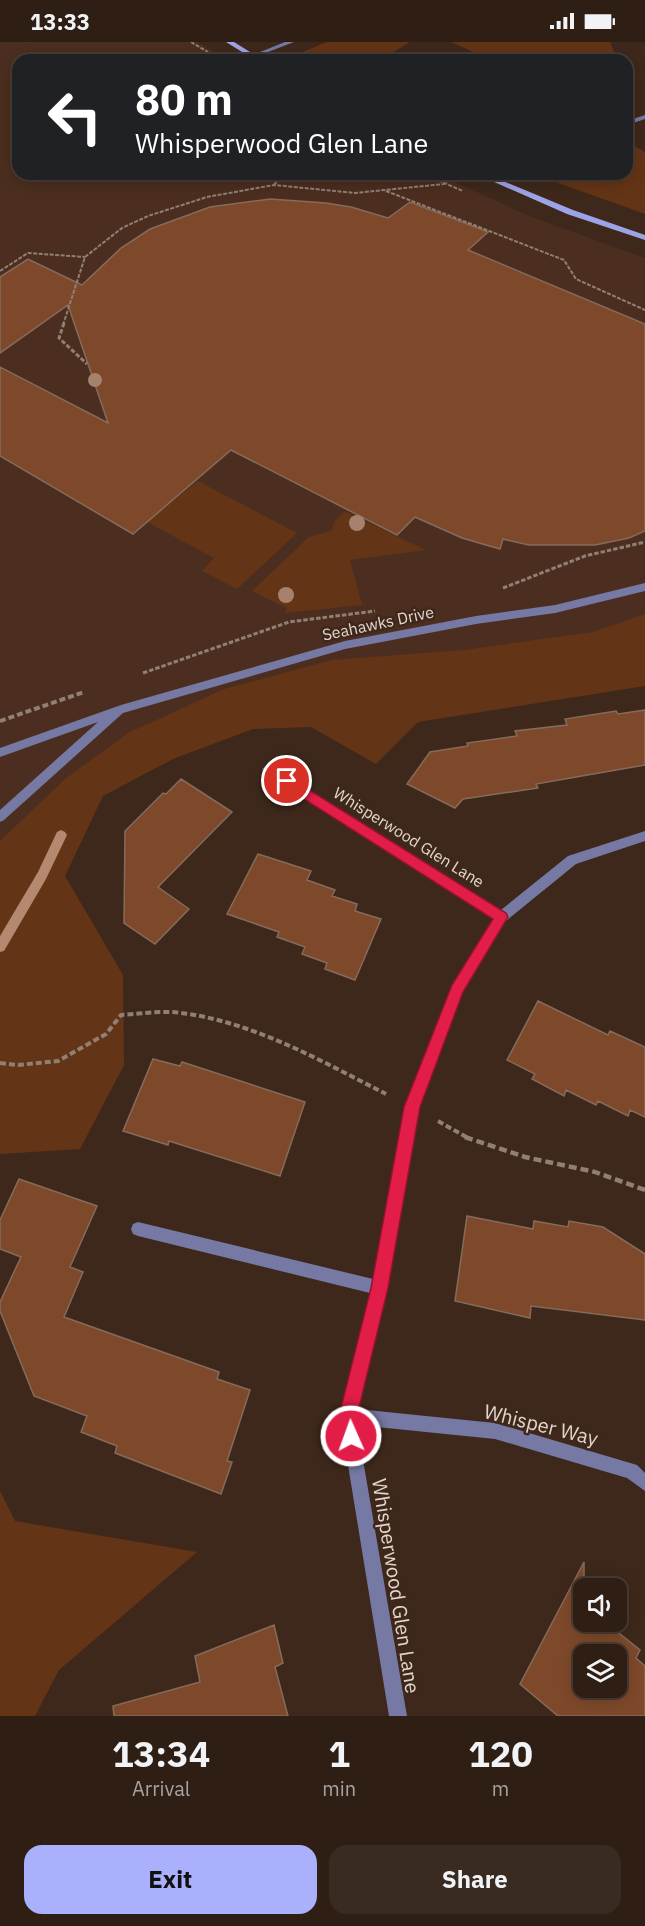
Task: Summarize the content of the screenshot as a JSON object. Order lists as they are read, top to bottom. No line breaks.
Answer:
{"streets":{"street":["Seahawks Drive","Whisperwood Glen Lane","Whisper Way"]},"crossings":[["Whisperwood Glen Lane","Whisper Way"]],"page":{"status":"13:33","turn":["80 m","Whisperwood Glen Lane"],"eta":["13:34","Arrival","1","min","120","m"],"buttons":["Exit","Share"]}}
